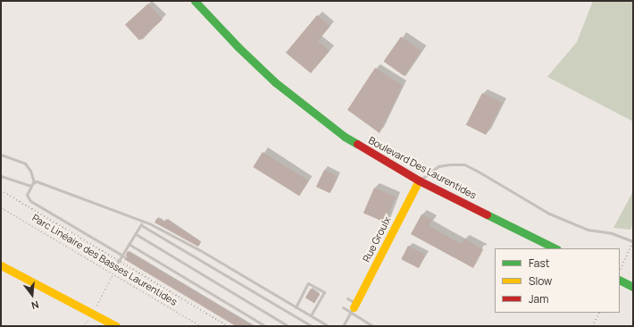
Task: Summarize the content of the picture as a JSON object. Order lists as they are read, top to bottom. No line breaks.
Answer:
{"streets":{"main road":["Boulevard Des Laurentides","Rue Groulx"],"path":["Parc Linéaire des Basses Laurentides"]},"crossings":[["Boulevard Des Laurentides","Rue Groulx"]],"legend":["Fast","Slow","Jam"],"north":"bottom"}
